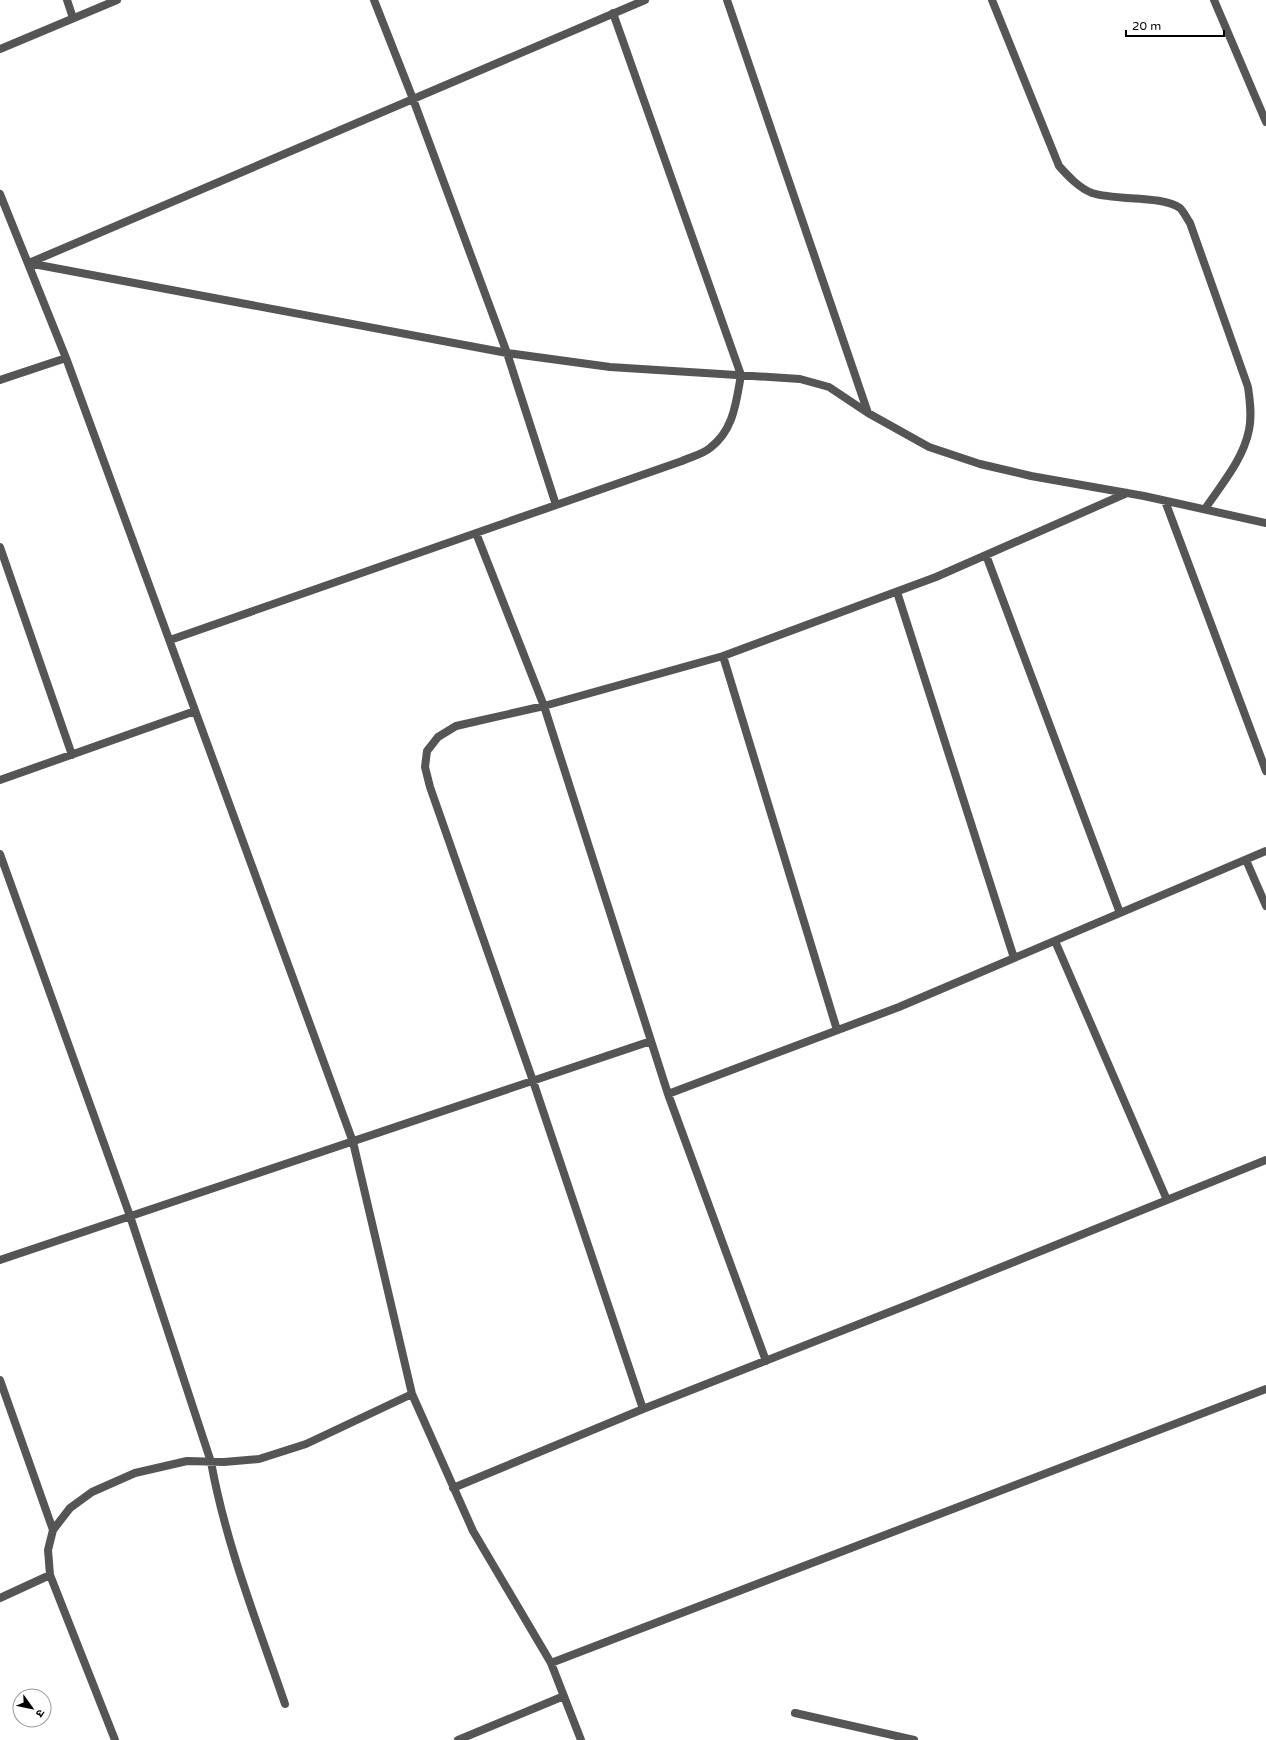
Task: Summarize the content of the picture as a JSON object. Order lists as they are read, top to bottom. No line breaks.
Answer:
{"scale_bar":"20 m","north":"bottom right"}
